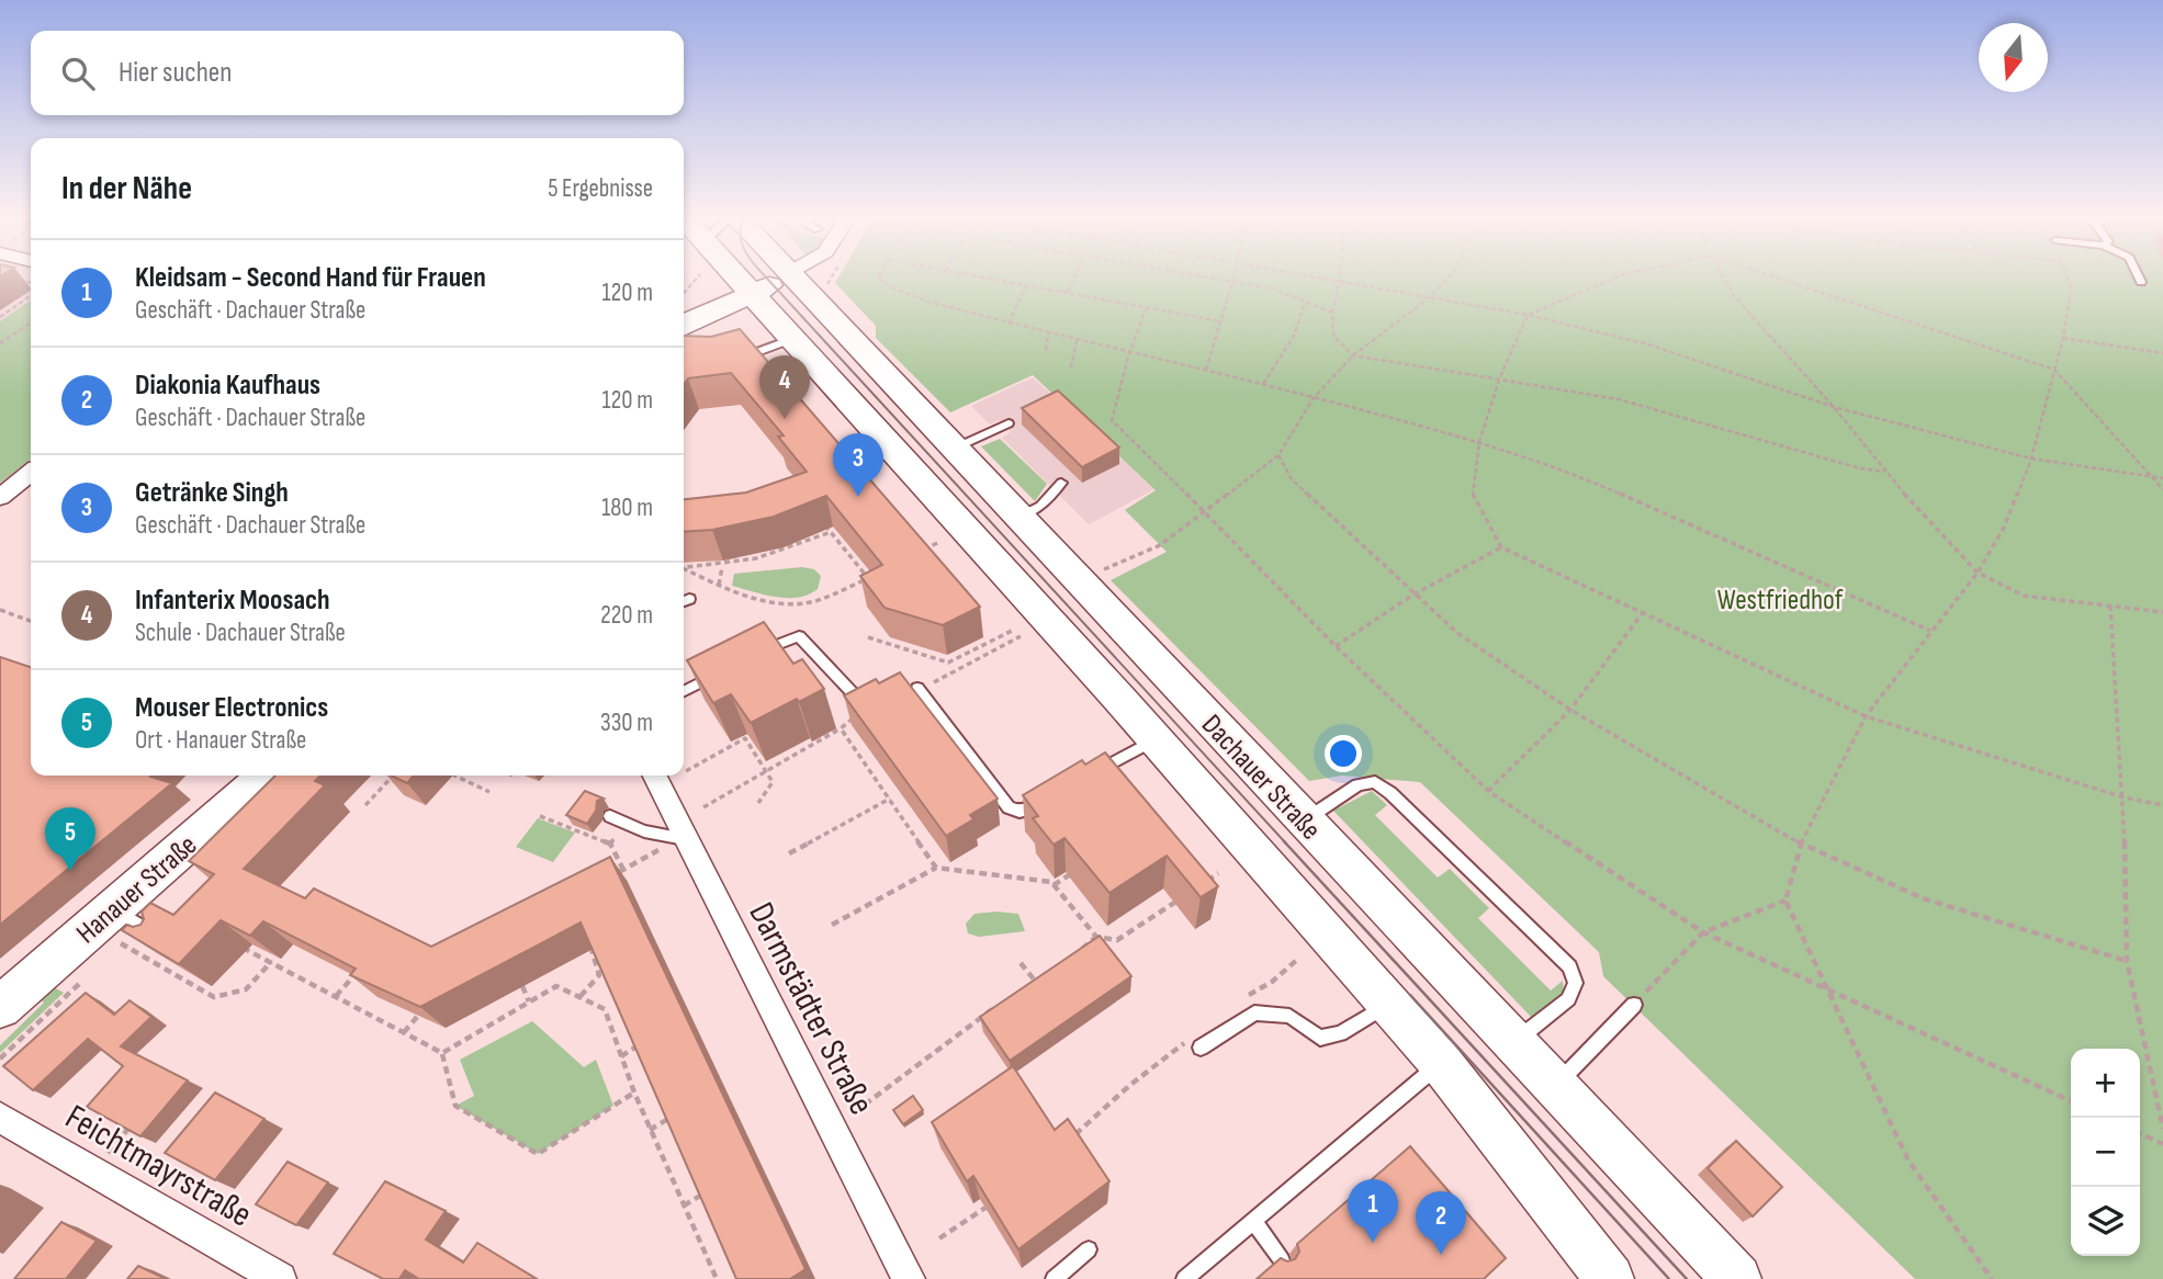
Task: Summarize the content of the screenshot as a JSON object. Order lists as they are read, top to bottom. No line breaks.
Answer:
{"streets":{"main road":["Dachauer Straße","Hanauer Straße"],"street":["Darmstädter Straße","Feichtmayrstraße"]},"parks":["Westfriedhof"],"north":"bottom","page":{"search":"Hier suchen","heading":["In der Nähe","5 Ergebnisse"],"list":[{"mark":"1","name":"Kleidsam - Second Hand für Frauen","note":"Geschäft · Dachauer Straße","value":"120 m"},{"mark":"2","name":"Diakonia Kaufhaus","note":"Geschäft · Dachauer Straße","value":"120 m"},{"mark":"3","name":"Getränke Singh","note":"Geschäft · Dachauer Straße","value":"180 m"},{"mark":"4","name":"Infanterix Moosach","note":"Schule · Dachauer Straße","value":"220 m"},{"mark":"5","name":"Mouser Electronics","note":"Ort · Hanauer Straße","value":"330 m"}],"pins":["4","3","5","1","2"],"map_buttons":["+","−"]}}
